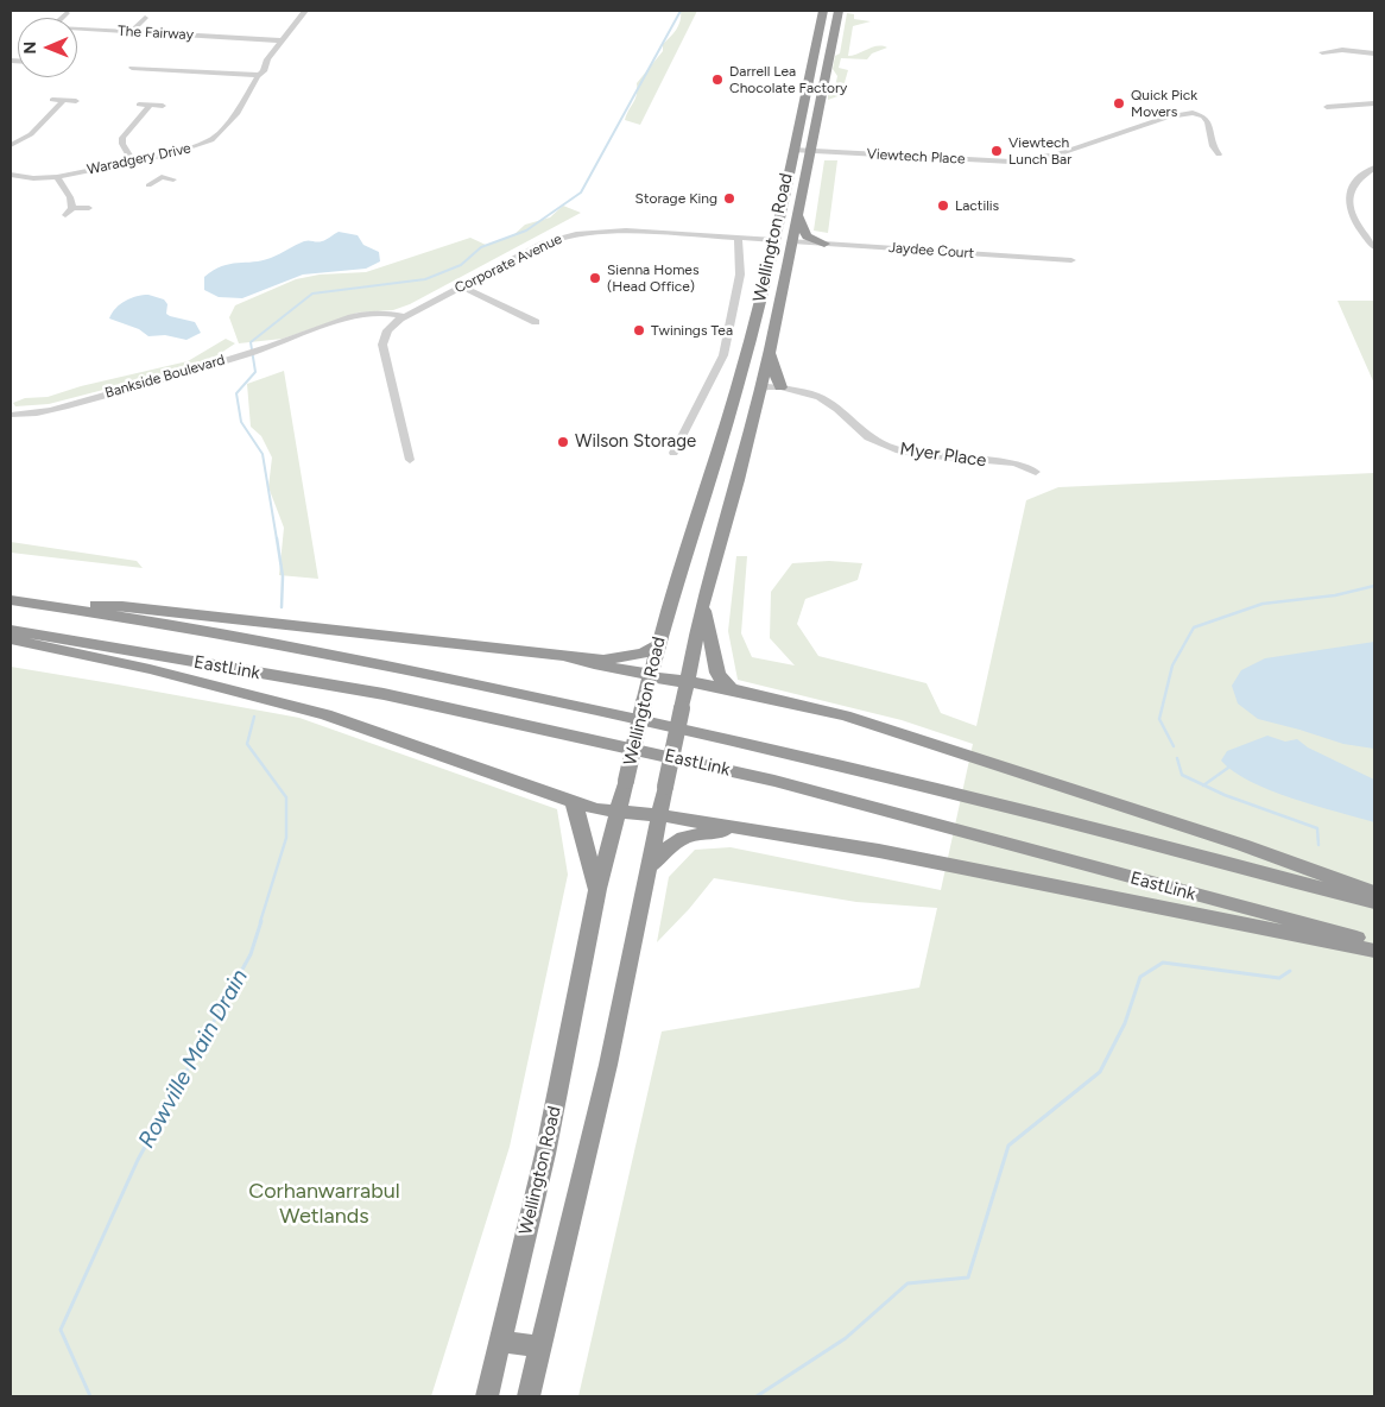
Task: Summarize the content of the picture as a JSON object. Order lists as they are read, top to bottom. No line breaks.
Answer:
{"streets":{"highway":["Wellington Road","EastLink"],"street":["The Fairway","Viewtech Place","Waradgery Drive","Jaydee Court","Corporate Avenue","Bankside Boulevard","Myer Place"]},"crossings":[["The Fairway","Waradgery Drive"],["Viewtech Place","Wellington Road"],["Wellington Road","Corporate Avenue"],["Wellington Road","Myer Place"],["Corporate Avenue","Bankside Boulevard"]],"water":["Rowville Main Drain"],"parks":["Corhanwarrabul Wetlands"],"places":["Darrell Lea Chocolate Factory","Quick Pick Movers","Viewtech Lunch Bar","Storage King","Lactilis","Sienna Homes (Head Office)","Twinings Tea","Wilson Storage"],"north":"left"}
